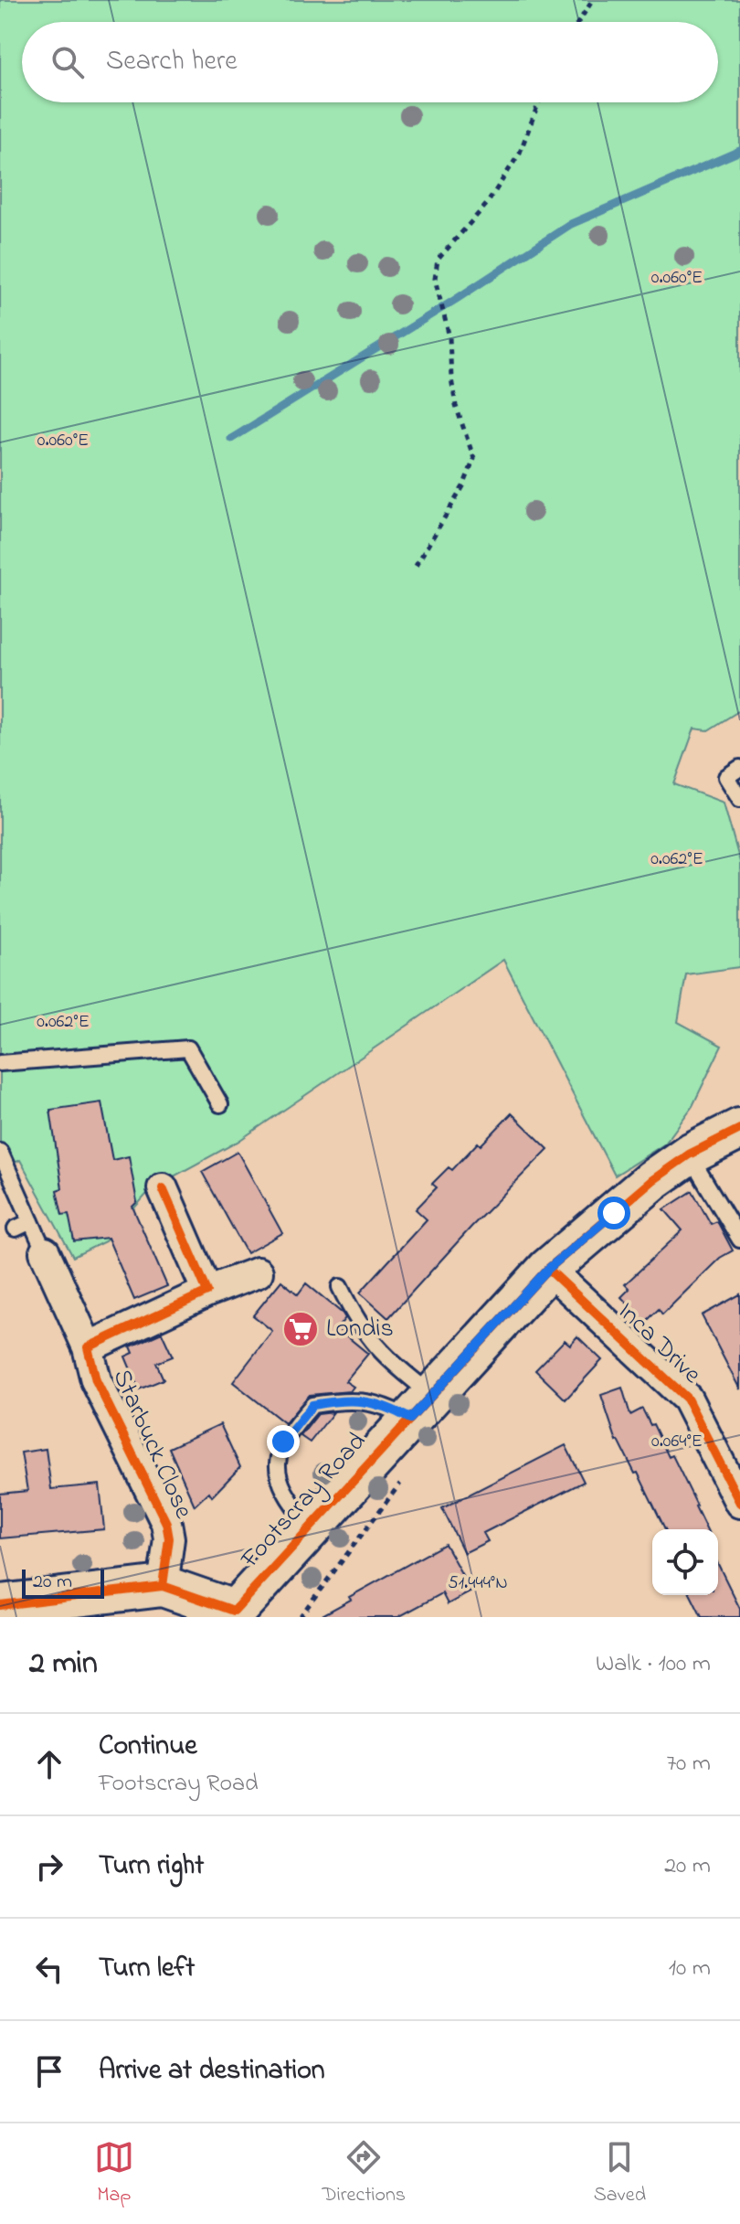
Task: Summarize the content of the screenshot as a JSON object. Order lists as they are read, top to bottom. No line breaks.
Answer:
{"streets":{"main road":["Footscray Road"],"street":["Inca Drive","Starbuck Close"]},"crossings":[["Inca Drive","Footscray Road"]],"places":{"supermarket":["Londis"]},"scale_bar":"20 m","page":{"search":"Search here","scale":"20 m","heading":["2 min","Walk · 100 m"],"list":[["Continue","Footscray Road","70 m"],["Turn right","20 m"],["Turn left","10 m"],"Arrive at destination"],"nav":["Map","Directions","Saved"]},"coordinates":["0.060°E","0.062°E","0.064°E","51.444°N"]}
